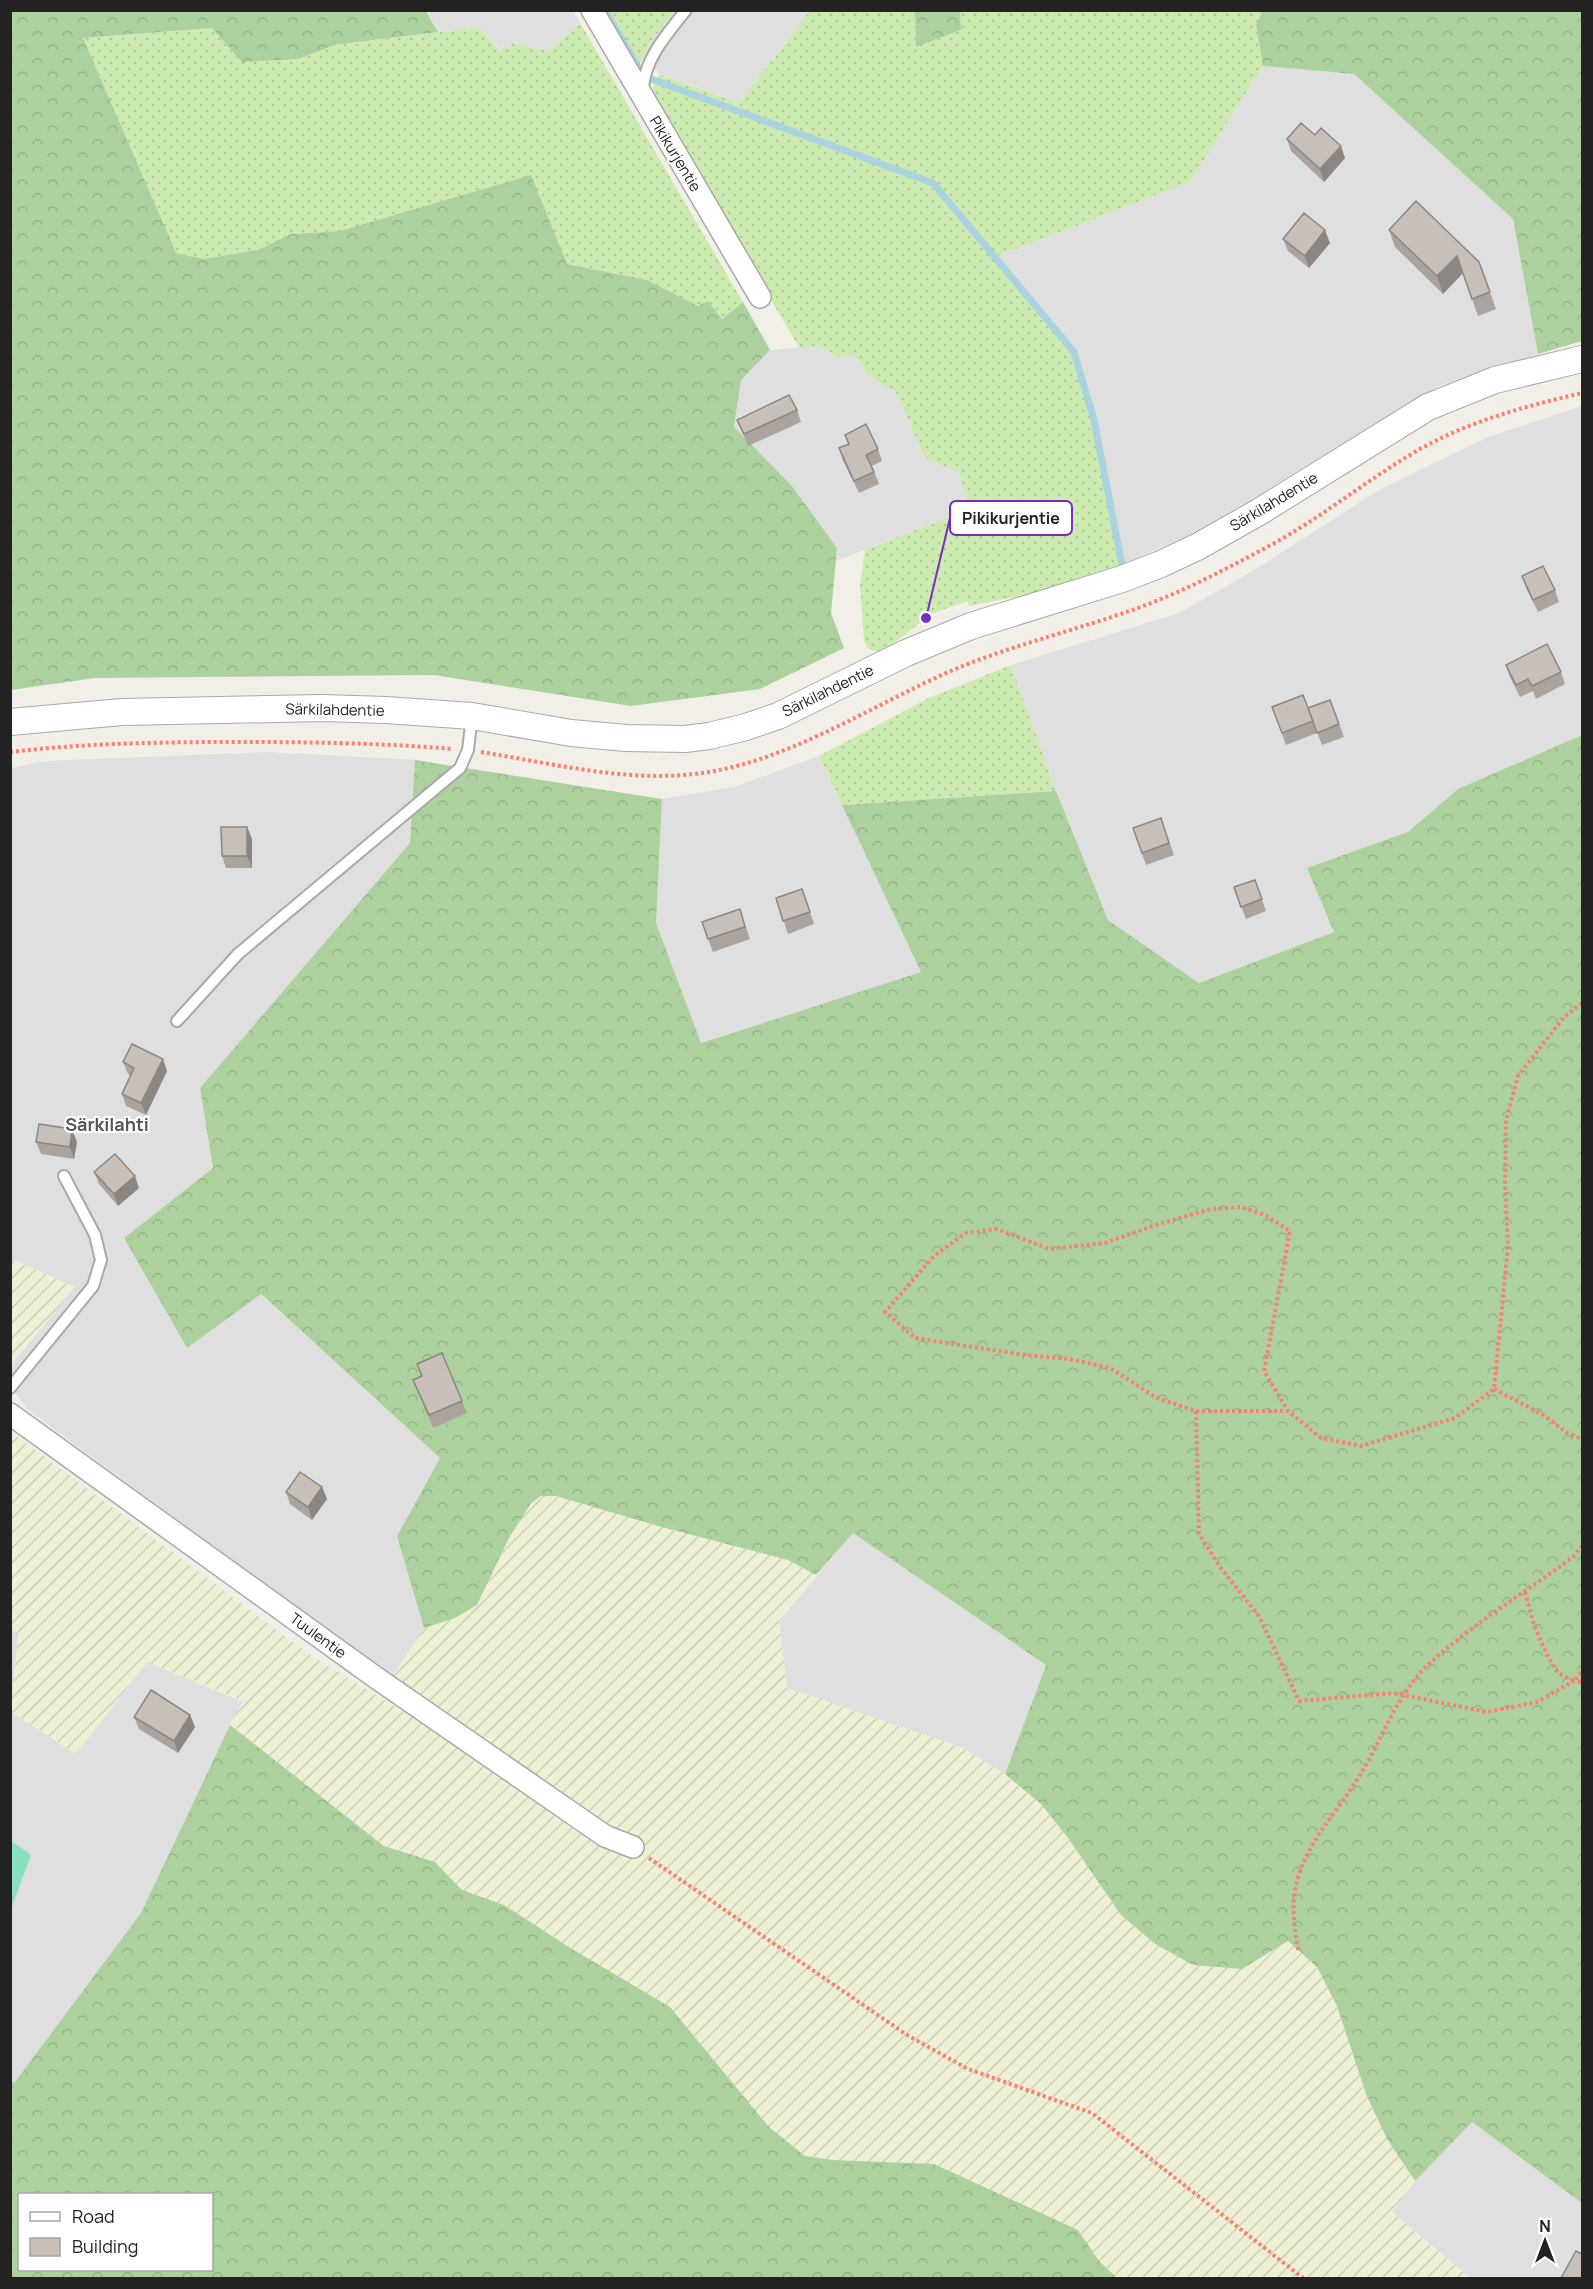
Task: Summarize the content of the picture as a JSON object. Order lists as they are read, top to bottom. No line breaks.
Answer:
{"streets":{"street":["Pikikurjentie","Särkilahdentie","Tuulentie"]},"districts":["Särkilahti"],"places":["Pikikurjentie"],"legend":["Road","Building"],"north":"top"}
